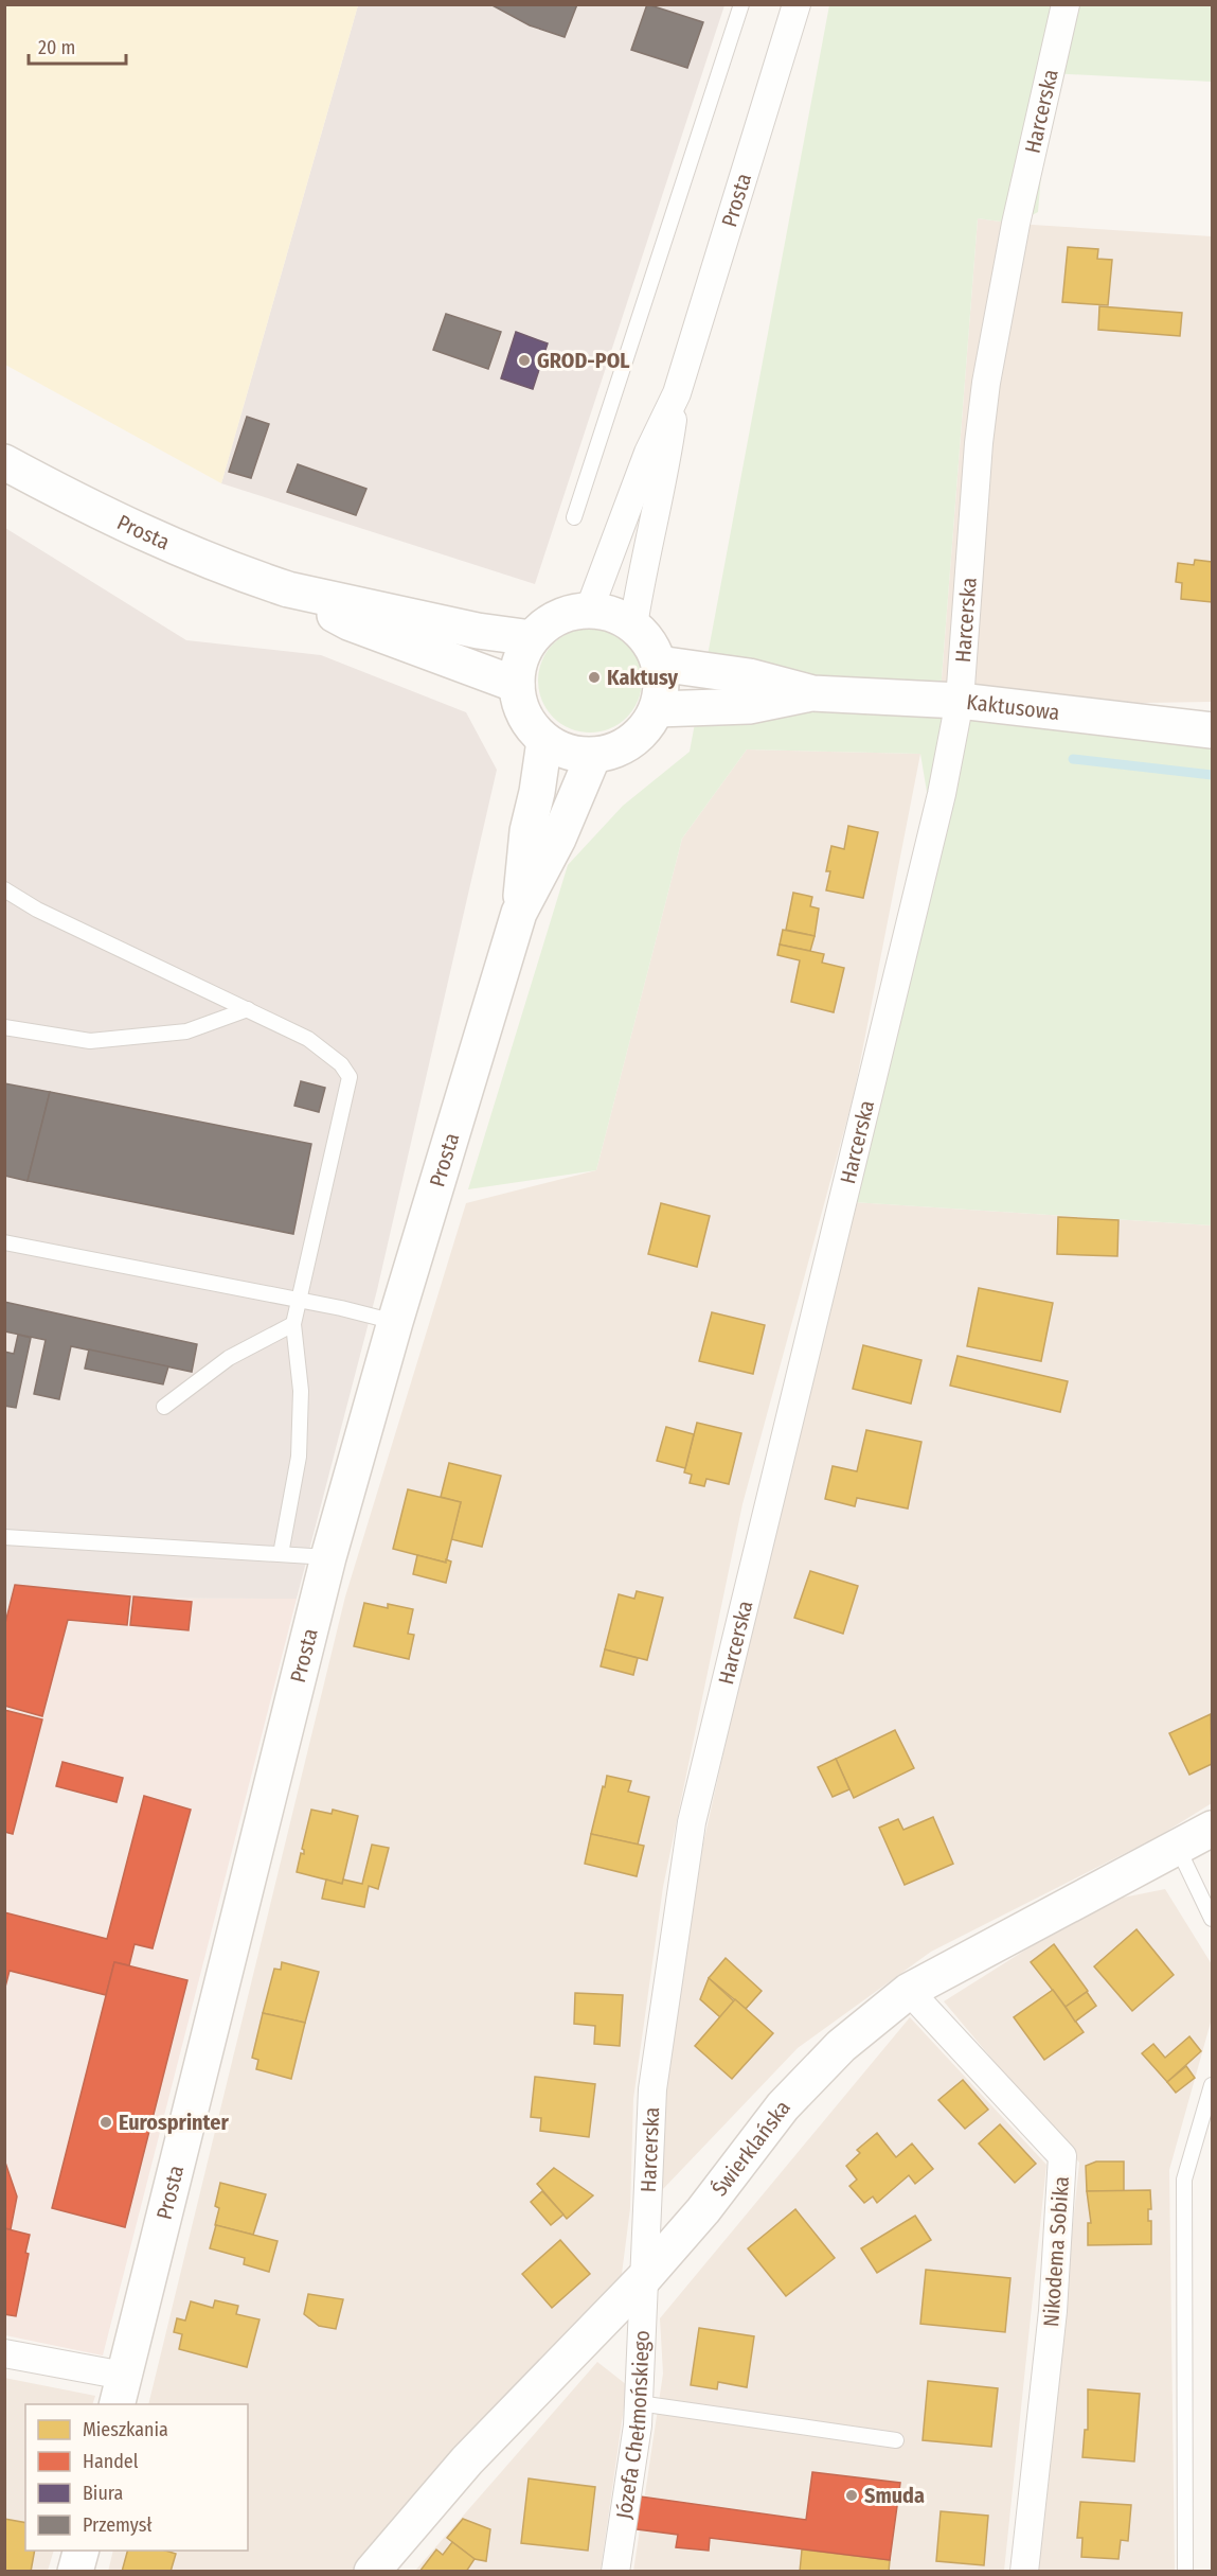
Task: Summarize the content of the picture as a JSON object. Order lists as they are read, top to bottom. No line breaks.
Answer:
{"streets":{"main road":["Prosta","Kaktusowa","Świerklańska"],"street":["Harcerska","Nikodema Sobika","Józefa Chełmońskiego"]},"crossings":[["Harcerska","Kaktusowa"],["Harcerska","Świerklańska"],["Harcerska","Józefa Chełmońskiego"],["Prosta","Kaktusowa"],["Świerklańska","Nikodema Sobika"],["Świerklańska","Józefa Chełmońskiego"]],"places":["GROD-POL","Kaktusy","Eurosprinter","Smuda"],"legend":["Mieszkania","Handel","Biura","Przemysł"],"scale_bar":"20 m"}
